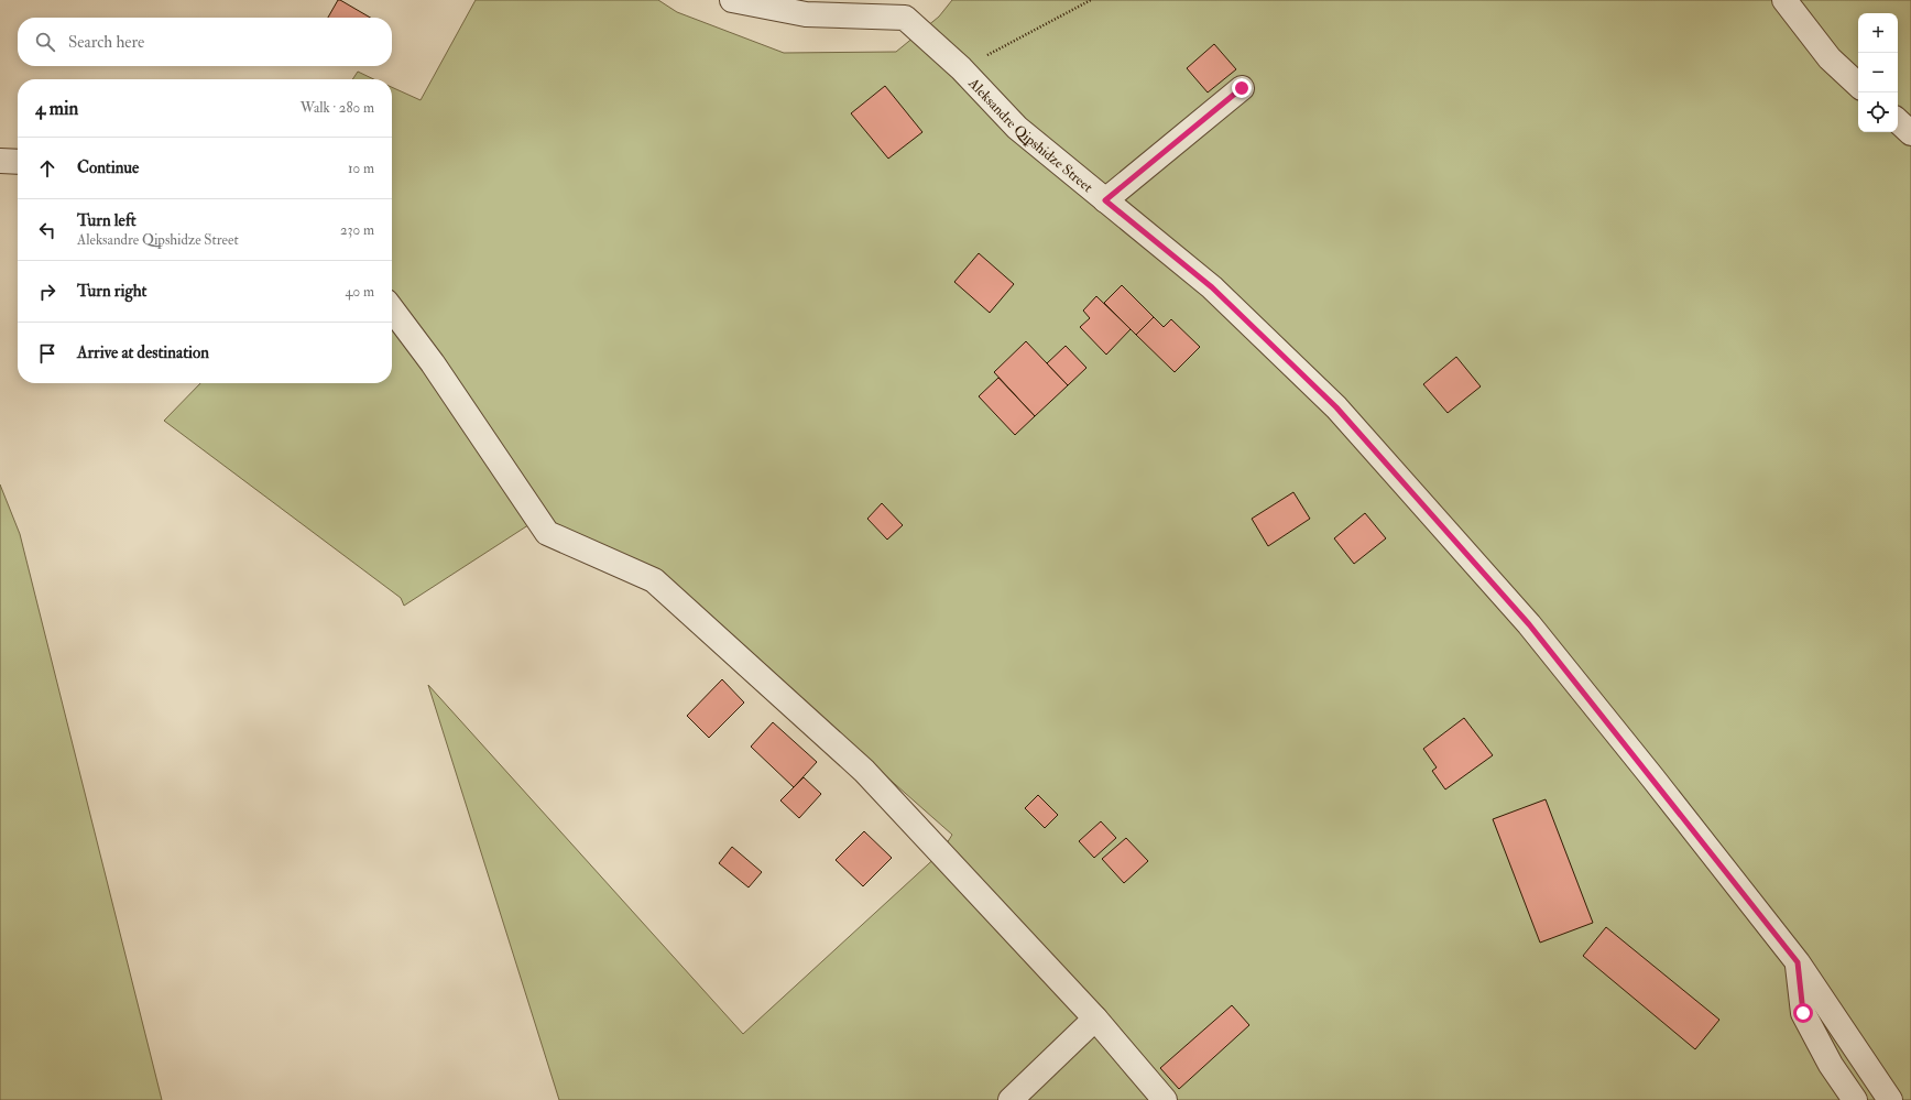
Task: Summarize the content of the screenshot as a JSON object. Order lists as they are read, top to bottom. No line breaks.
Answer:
{"streets":{"street":["Aleksandre Qipshidze Street"]},"page":{"map_buttons":["+","−"],"search":"Search here","heading":["4 min","Walk · 280 m"],"list":[["Continue","10 m"],["Turn left","Aleksandre Qipshidze Street","230 m"],["Turn right","40 m"],"Arrive at destination"]}}
